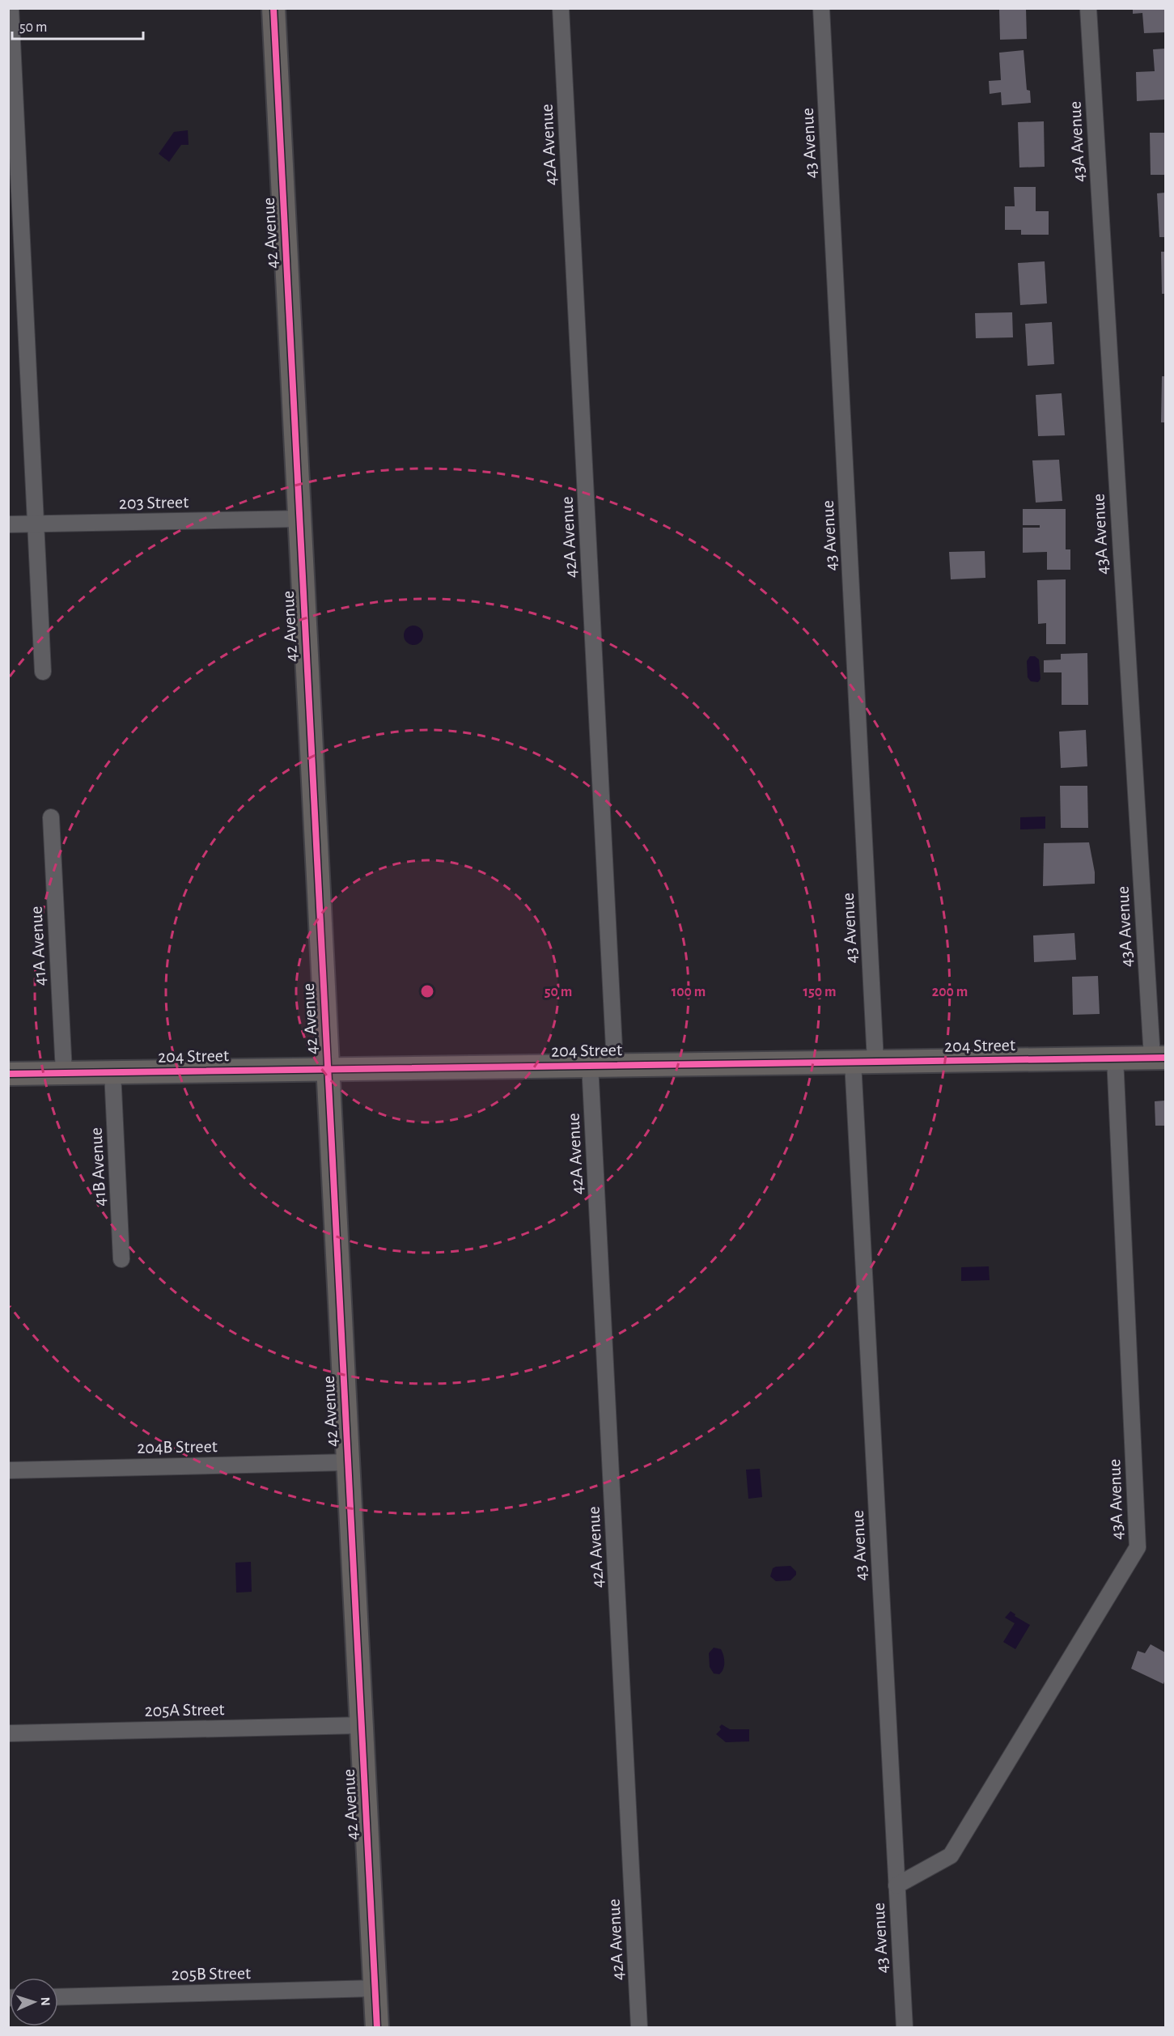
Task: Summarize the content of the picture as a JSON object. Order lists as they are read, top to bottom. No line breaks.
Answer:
{"streets":{"street":["43A Avenue","43 Avenue","42A Avenue","42 Avenue","203 Street","41A Avenue","204 Street","41B Avenue","204B Street","205A Street","205B Street"]},"crossings":[["43A Avenue","43 Avenue"],["43A Avenue","204 Street"],["43 Avenue","204 Street"],["42A Avenue","204 Street"],["42 Avenue","203 Street"],["42 Avenue","204 Street"],["42 Avenue","204B Street"],["42 Avenue","205A Street"],["42 Avenue","205B Street"],["41A Avenue","204 Street"],["204 Street","41B Avenue"]],"scale_bar":"50 m","north":"right","rings":["50 m","100 m","150 m","200 m"]}
